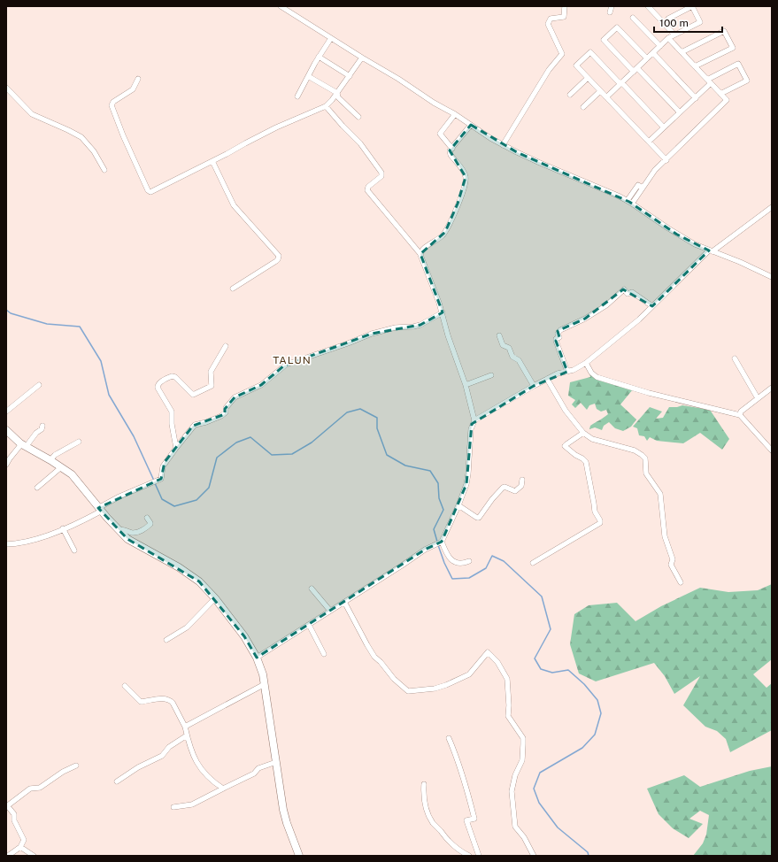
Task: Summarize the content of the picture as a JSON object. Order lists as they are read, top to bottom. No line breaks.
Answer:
{"districts":["TALUN"],"scale_bar":"100 m"}
